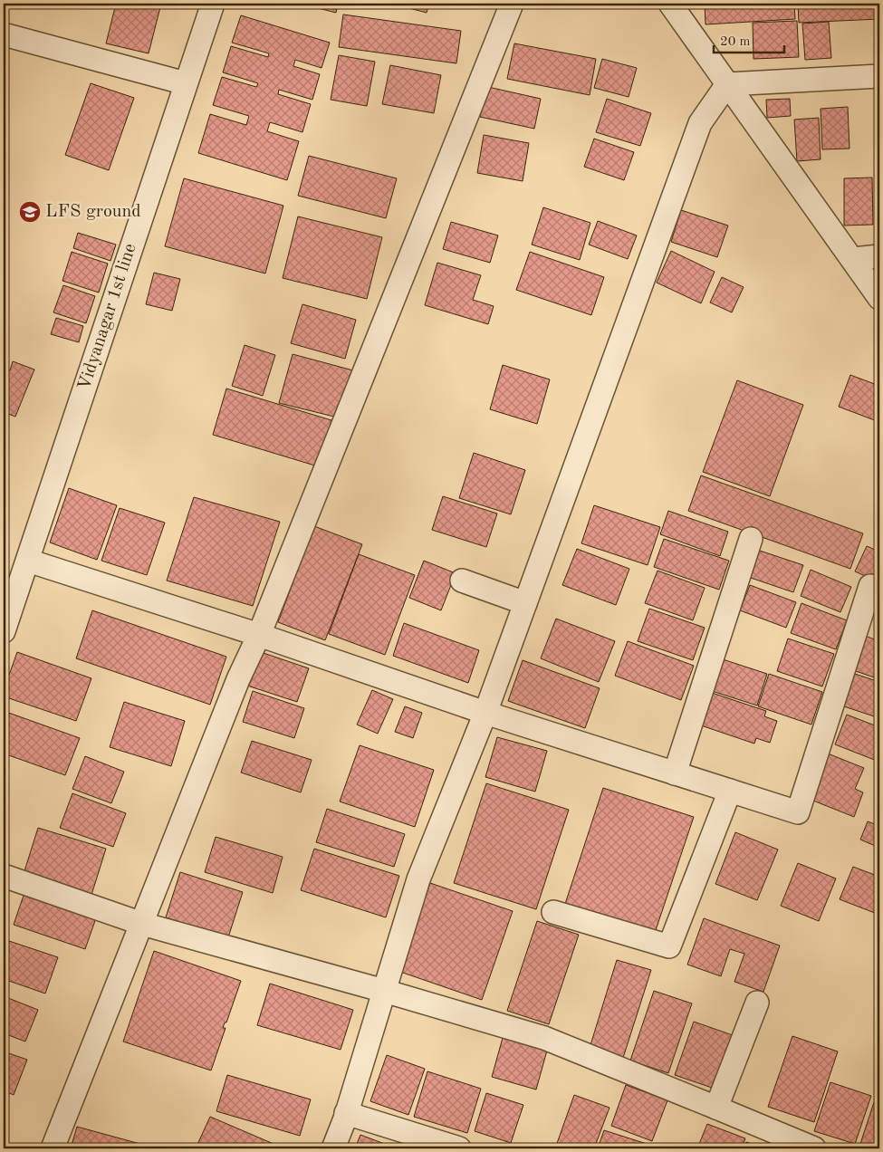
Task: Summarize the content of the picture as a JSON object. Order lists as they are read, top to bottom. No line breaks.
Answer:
{"streets":{"street":["Vidyanagar 1st line"]},"places":{"school or university":["LFS ground"]},"scale_bar":"20 m"}
